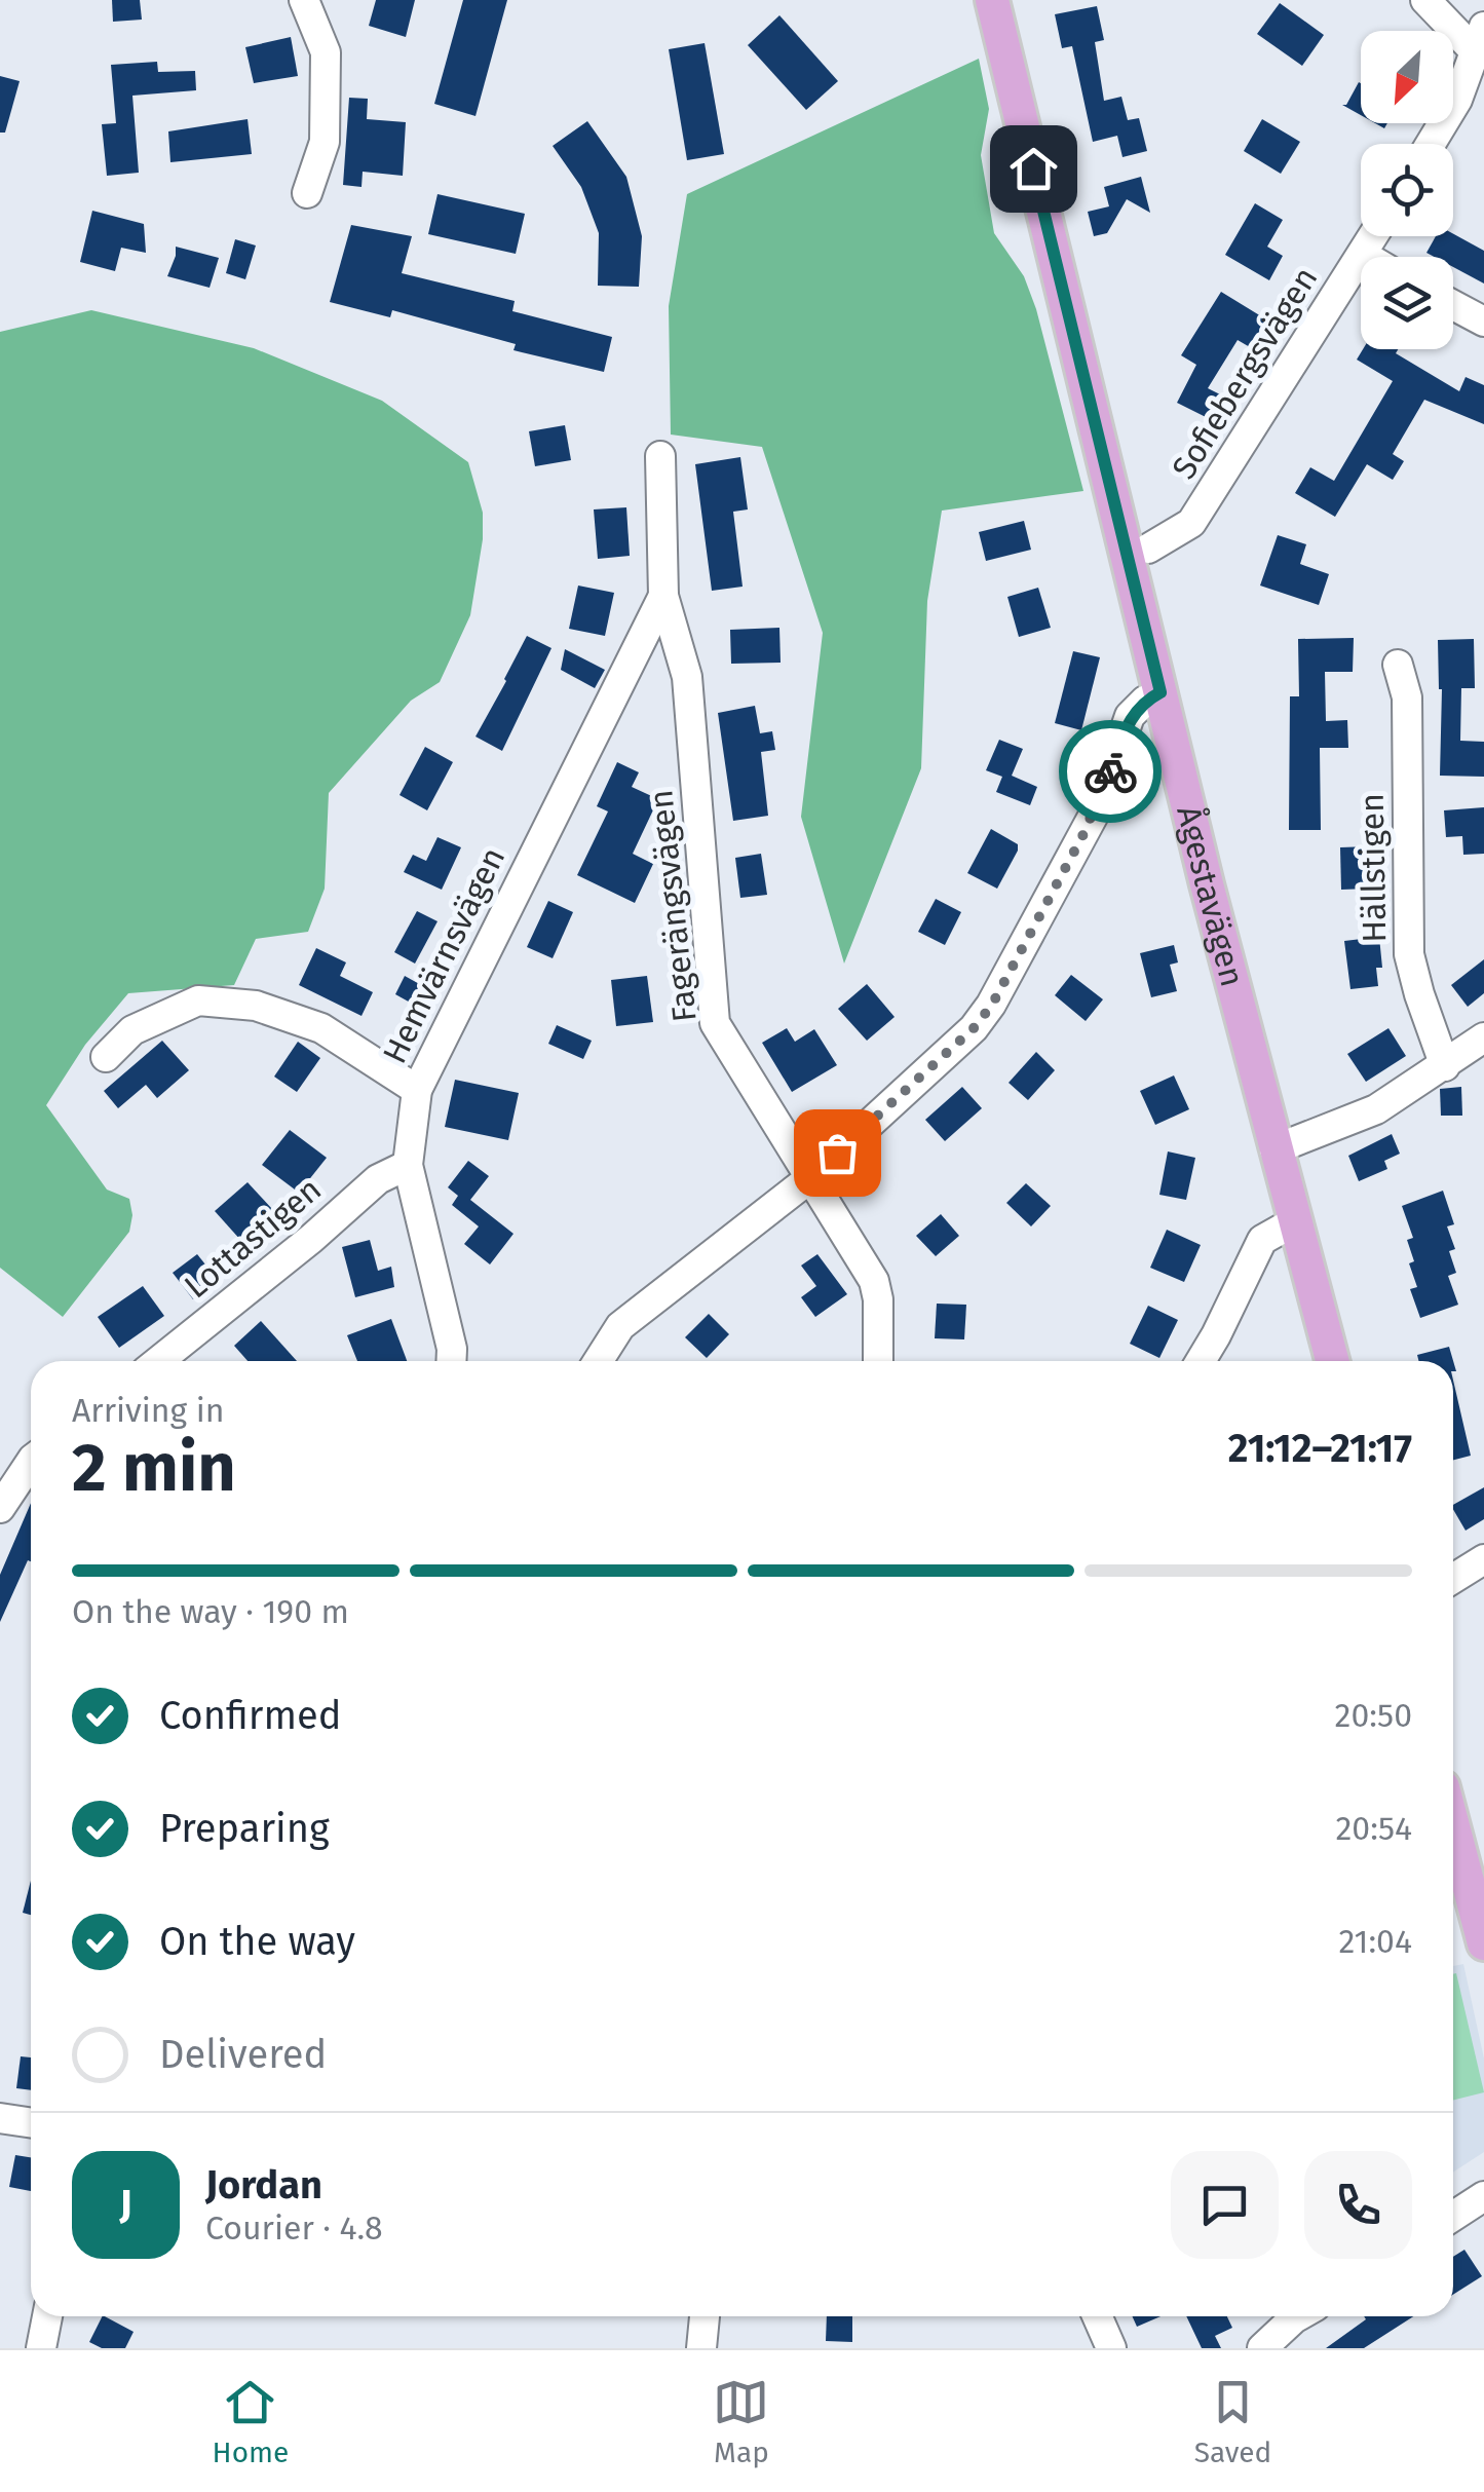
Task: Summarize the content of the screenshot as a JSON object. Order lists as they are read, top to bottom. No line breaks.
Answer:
{"streets":{"main road":["Ågestavägen"],"street":["Sofiebergsvägen","Hällstigen","Fagerängsvägen","Hemvärnsvägen","Lottastigen"]},"crossings":[["Fagerängsvägen","Hemvärnsvägen"],["Hemvärnsvägen","Lottastigen"]],"north":"bottom left","page":{"heading":["2 min","Arriving in","21:12–21:17"],"panel":["Jordan","Courier · 4.8"],"bar":"On the way · 190 m","list":[["Confirmed","20:50"],["Preparing","20:54"],["On the way","21:04"],"Delivered"],"round":"J","tabs":["Home","Map","Saved"]}}
